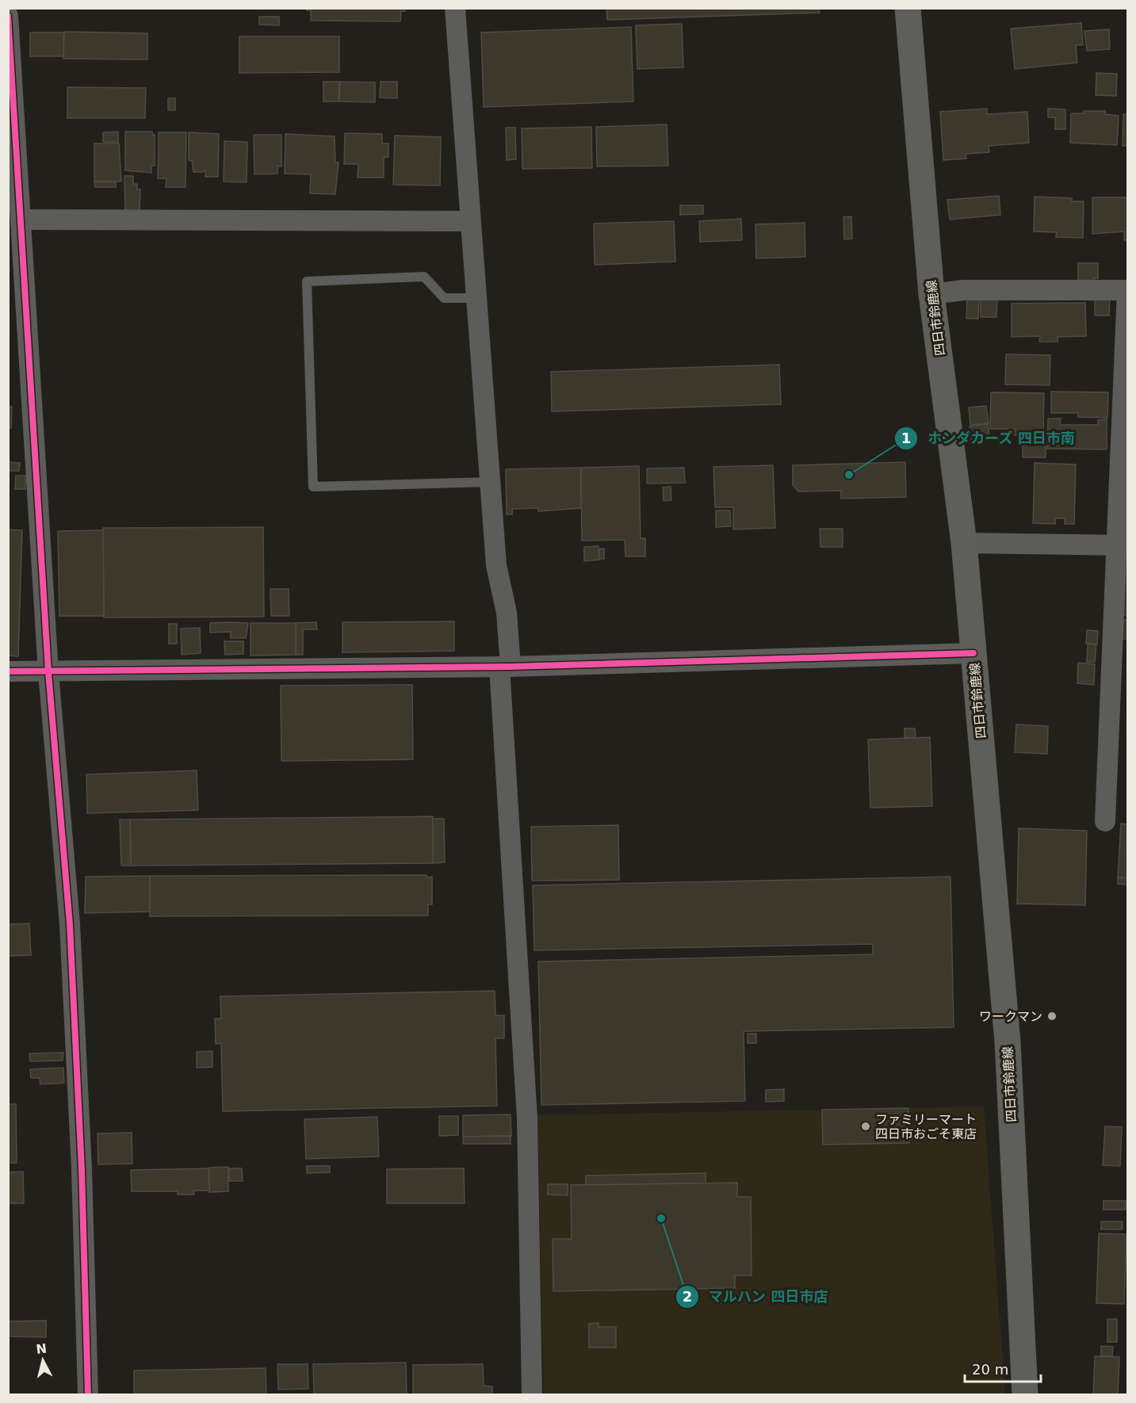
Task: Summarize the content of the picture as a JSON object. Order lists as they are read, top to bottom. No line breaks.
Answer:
{"streets":{"main road":["四日市鈴鹿線"]},"places":["ホンダカーズ 四日市南","ワークマン","ファミリーマート 四日市おごそ東店","マルハン 四日市店"],"scale_bar":"20 m","north":"top"}
